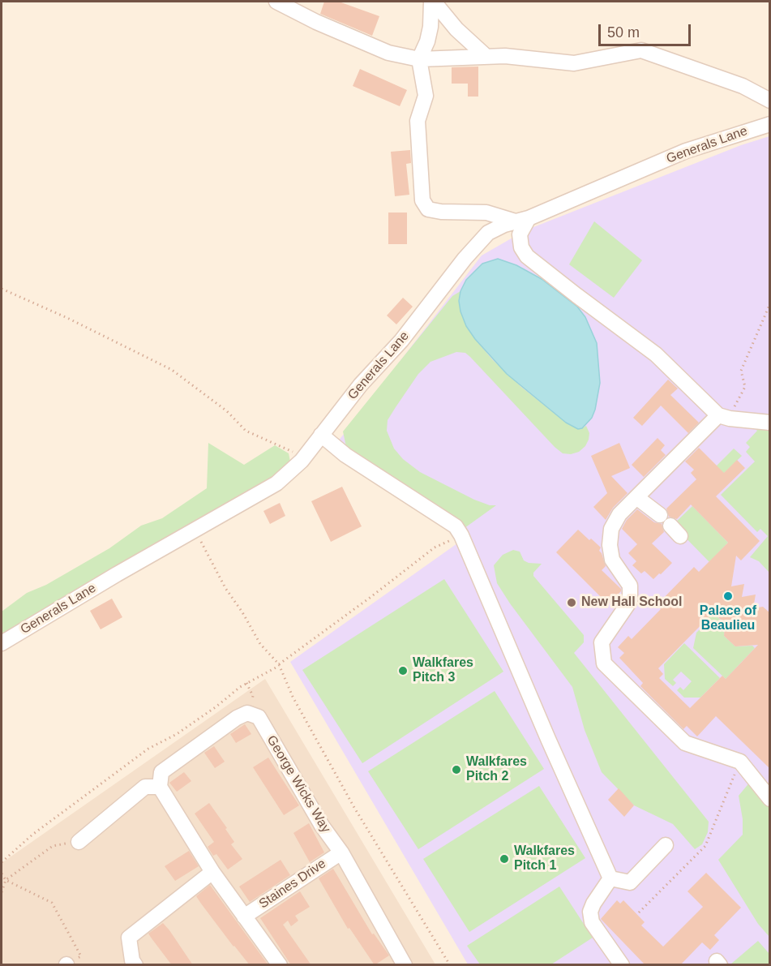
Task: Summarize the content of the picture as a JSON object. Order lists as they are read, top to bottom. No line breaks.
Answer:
{"streets":{"street":["Generals Lane","George Wicks Way","Staines Drive"]},"crossings":[["George Wicks Way","Staines Drive"]],"places":["Palace of Beaulieu","New Hall School","Walkfares Pitch 3","Walkfares Pitch 2","Walkfares Pitch 1"],"scale_bar":"50 m"}
